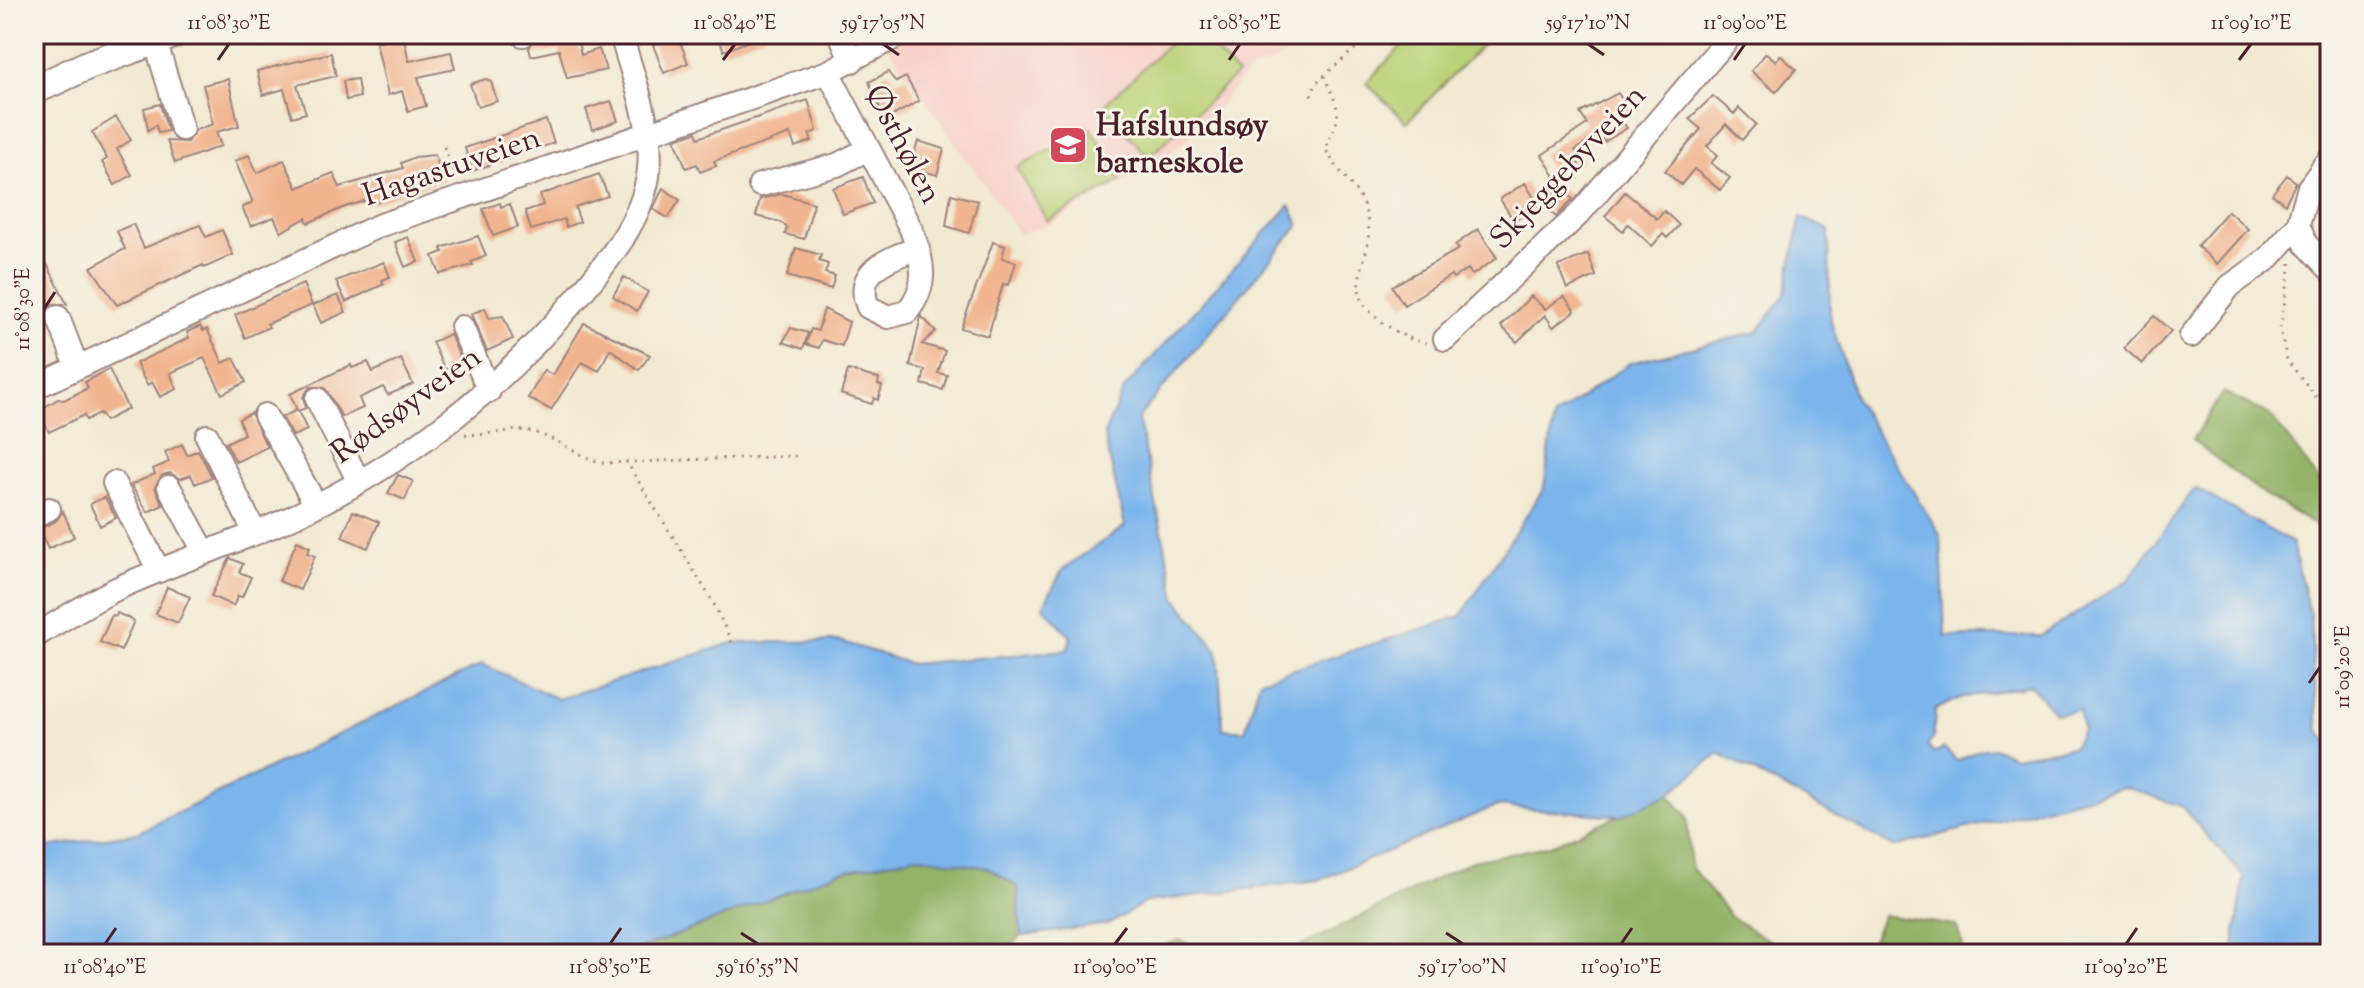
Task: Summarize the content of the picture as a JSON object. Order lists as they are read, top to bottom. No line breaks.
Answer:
{"streets":{"street":["Østhølen","Hagastuveien","Skjeggebyveien","Rødsøyveien"]},"crossings":[["Østhølen","Hagastuveien"],["Hagastuveien","Rødsøyveien"]],"places":{"school or university":["Hafslundsøy barneskole"]},"coordinates":["11°08'30\"E","11°08'40\"E","59°17'05\"N","11°08'50\"E","59°17'10\"N","11°09'00\"E","11°09'10\"E","11°09'20\"E","59°16'55\"N","59°17'00\"N"]}
